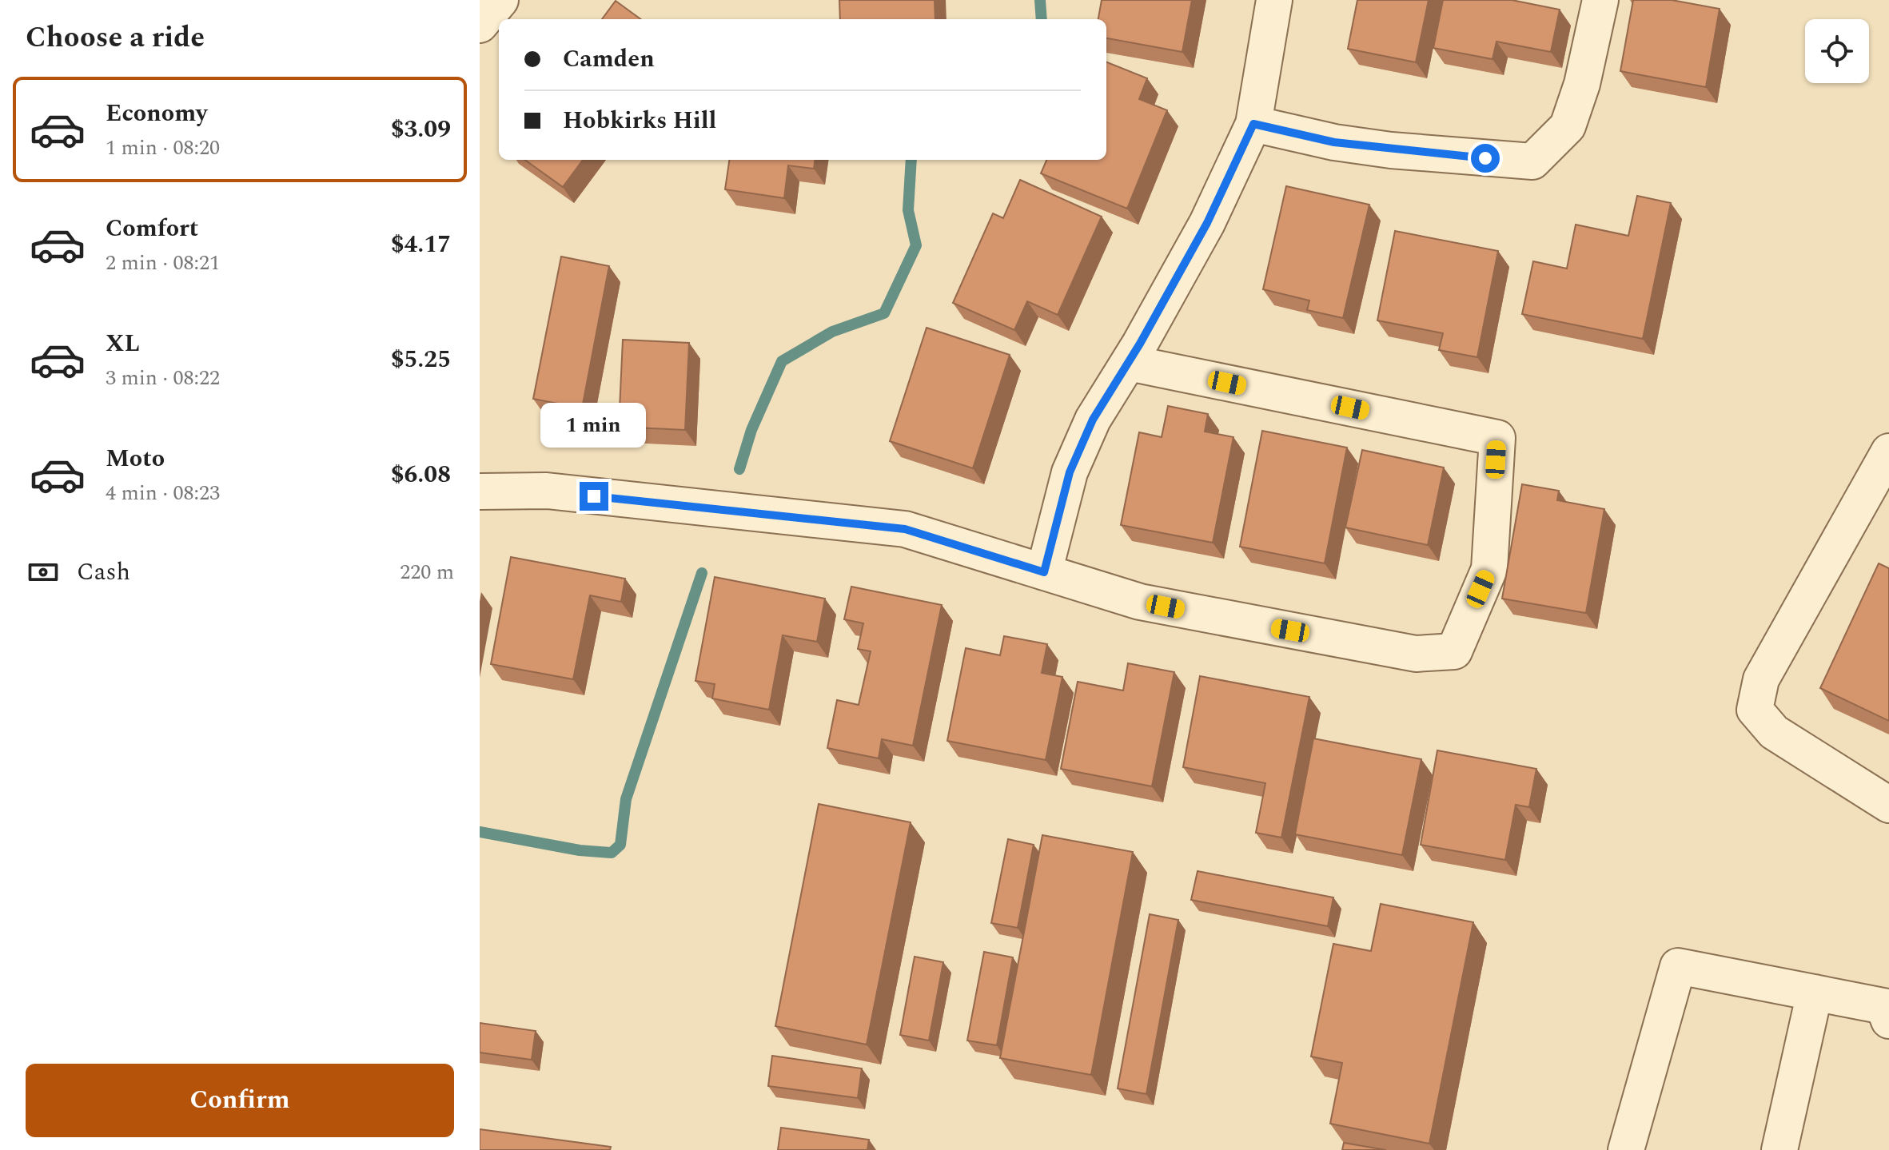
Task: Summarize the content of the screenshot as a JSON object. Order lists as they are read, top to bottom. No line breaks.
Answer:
{"page":{"heading":"Choose a ride","banner":["Camden","Hobkirks Hill"],"list":[{"name":"Economy","note":"1 min · 08:20","value":"$3.09"},{"name":"Comfort","note":"2 min · 08:21","value":"$4.17"},{"name":"XL","note":"3 min · 08:22","value":"$5.25"},{"name":"Moto","note":"4 min · 08:23","value":"$6.08"}],"bubble":"1 min","pay":["Cash","220 m"],"buttons":"Confirm"}}
